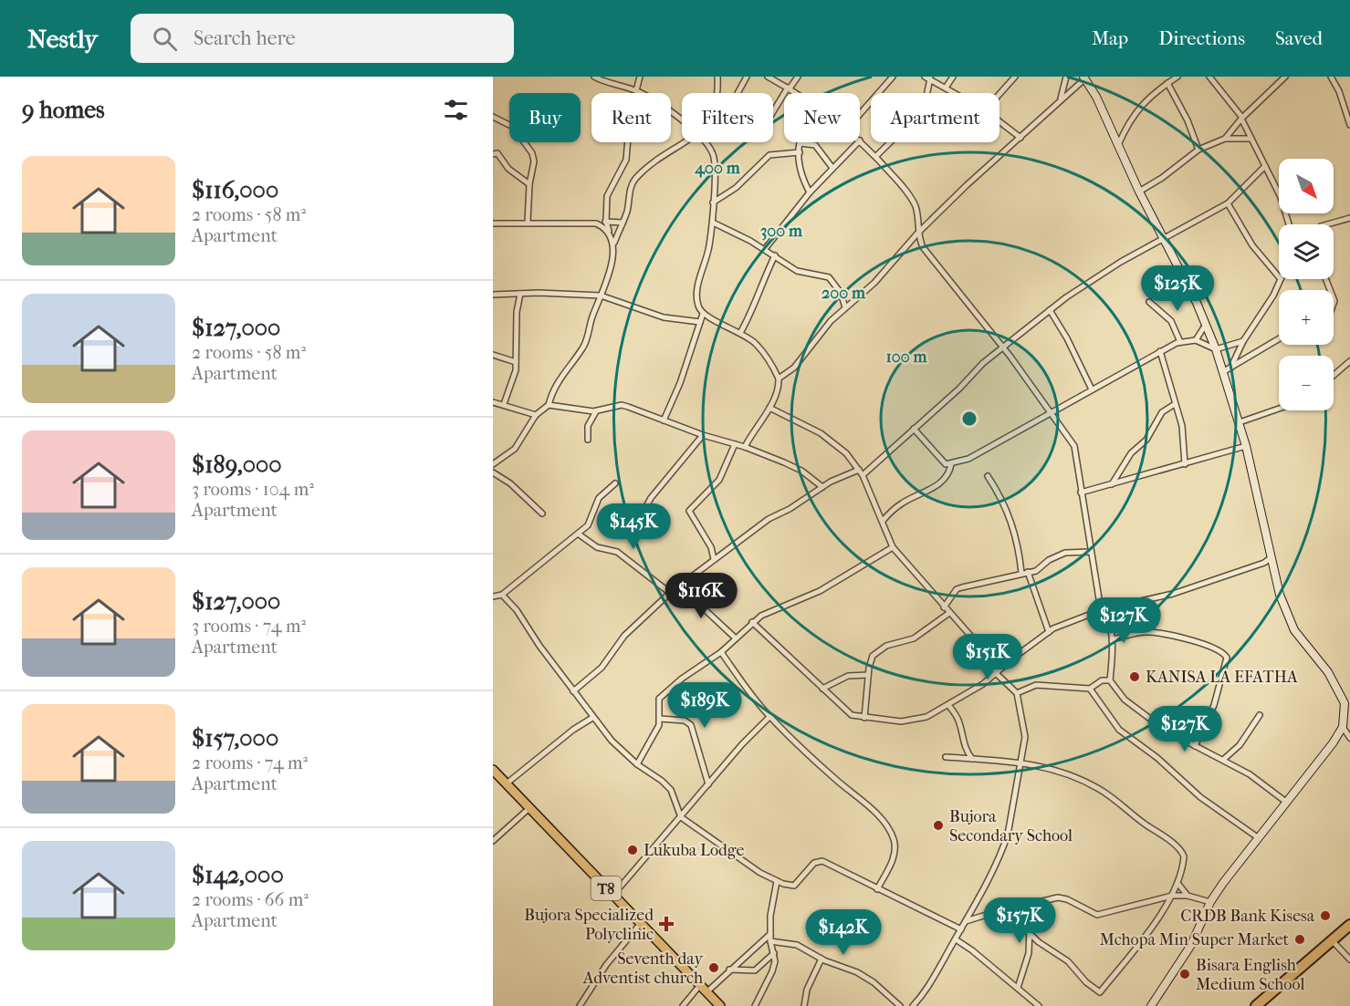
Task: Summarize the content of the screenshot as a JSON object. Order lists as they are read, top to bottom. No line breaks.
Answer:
{"streets":{"main road":["T8"]},"places":{"other":["KANISA LA EFATHA","Bujora Secondary School","Lukuba Lodge","CRDB Bank Kisesa","Mchopa Min Super Market","Seventh day Adventist church","Bisara English Medium School"],"health":["Bujora Specialized Polyclinic"]},"north":"bottom right","page":{"header":"Nestly","search":"Search here","nav":["Map","Directions","Saved"],"heading":"9 homes","chip":["Buy","Rent","Filters","New","Apartment"],"list":[{"name":"$116,000","note":"2 rooms · 58 m² · Apartment"},{"name":"$127,000","note":"2 rooms · 58 m² · Apartment"},{"name":"$189,000","note":"3 rooms · 104 m² · Apartment"},{"name":"$127,000","note":"3 rooms · 74 m² · Apartment"},{"name":"$157,000","note":"2 rooms · 74 m² · Apartment"},{"name":"$142,000","note":"2 rooms · 66 m² · Apartment"}],"map_buttons":["+","−"],"price":["$125K","$145K","$116K","$127K","$151K","$189K","$127K","$157K","$142K"]},"rings":["400 m","300 m","200 m","100 m"]}
